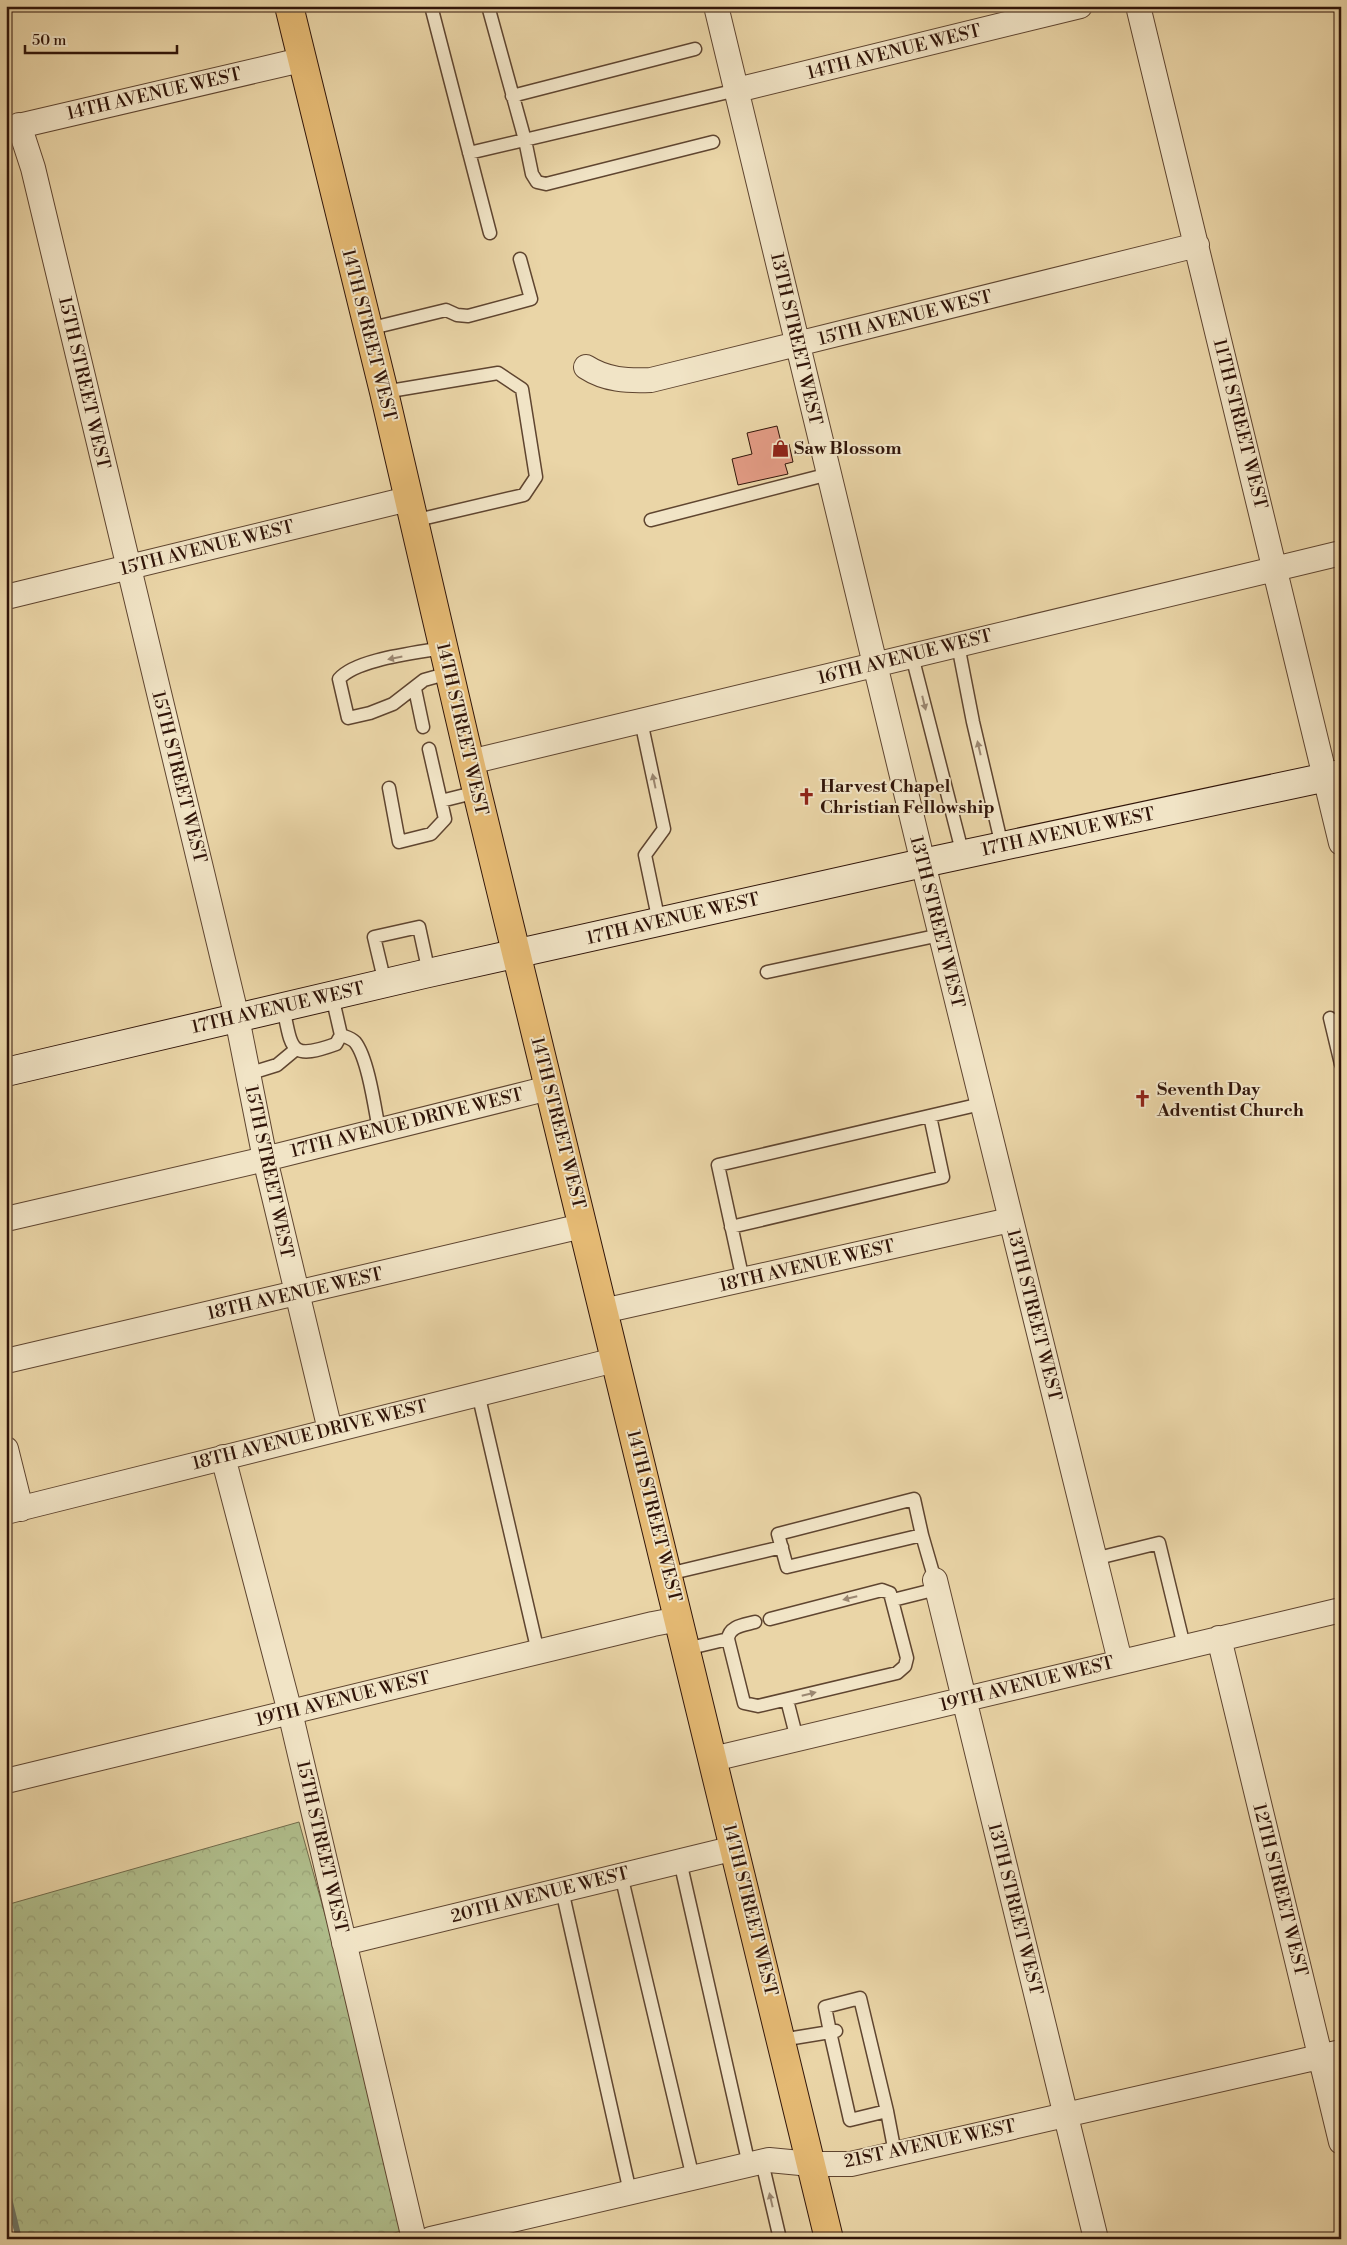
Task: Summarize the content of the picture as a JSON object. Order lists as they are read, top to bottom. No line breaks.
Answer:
{"streets":{"main road":["14TH STREET WEST"],"street":["14TH AVENUE WEST","15TH AVENUE WEST","13TH STREET WEST","15TH STREET WEST","11TH STREET WEST","16TH AVENUE WEST","17TH AVENUE WEST","17TH AVENUE DRIVE WEST","18TH AVENUE WEST","18TH AVENUE DRIVE WEST","19TH AVENUE WEST","12TH STREET WEST","20TH AVENUE WEST","21ST AVENUE WEST"]},"crossings":[["14TH AVENUE WEST","14TH STREET WEST"],["14TH AVENUE WEST","13TH STREET WEST"],["14TH AVENUE WEST","15TH STREET WEST"],["15TH AVENUE WEST","14TH STREET WEST"],["15TH AVENUE WEST","13TH STREET WEST"],["15TH AVENUE WEST","15TH STREET WEST"],["15TH AVENUE WEST","11TH STREET WEST"],["14TH STREET WEST","16TH AVENUE WEST"],["14TH STREET WEST","17TH AVENUE WEST"],["14TH STREET WEST","17TH AVENUE DRIVE WEST"],["14TH STREET WEST","18TH AVENUE WEST"],["14TH STREET WEST","18TH AVENUE DRIVE WEST"],["14TH STREET WEST","19TH AVENUE WEST"],["14TH STREET WEST","20TH AVENUE WEST"],["14TH STREET WEST","21ST AVENUE WEST"],["13TH STREET WEST","16TH AVENUE WEST"],["13TH STREET WEST","17TH AVENUE WEST"],["13TH STREET WEST","18TH AVENUE WEST"],["13TH STREET WEST","19TH AVENUE WEST"],["13TH STREET WEST","21ST AVENUE WEST"],["15TH STREET WEST","17TH AVENUE WEST"],["15TH STREET WEST","17TH AVENUE DRIVE WEST"],["15TH STREET WEST","18TH AVENUE WEST"],["15TH STREET WEST","18TH AVENUE DRIVE WEST"],["15TH STREET WEST","19TH AVENUE WEST"],["15TH STREET WEST","20TH AVENUE WEST"],["11TH STREET WEST","16TH AVENUE WEST"],["11TH STREET WEST","17TH AVENUE WEST"],["19TH AVENUE WEST","12TH STREET WEST"],["12TH STREET WEST","21ST AVENUE WEST"]],"places":{"shop":["Saw Blossom"],"church":["Harvest Chapel Christian Fellowship","Seventh Day Adventist Church"]},"scale_bar":"50 m"}
